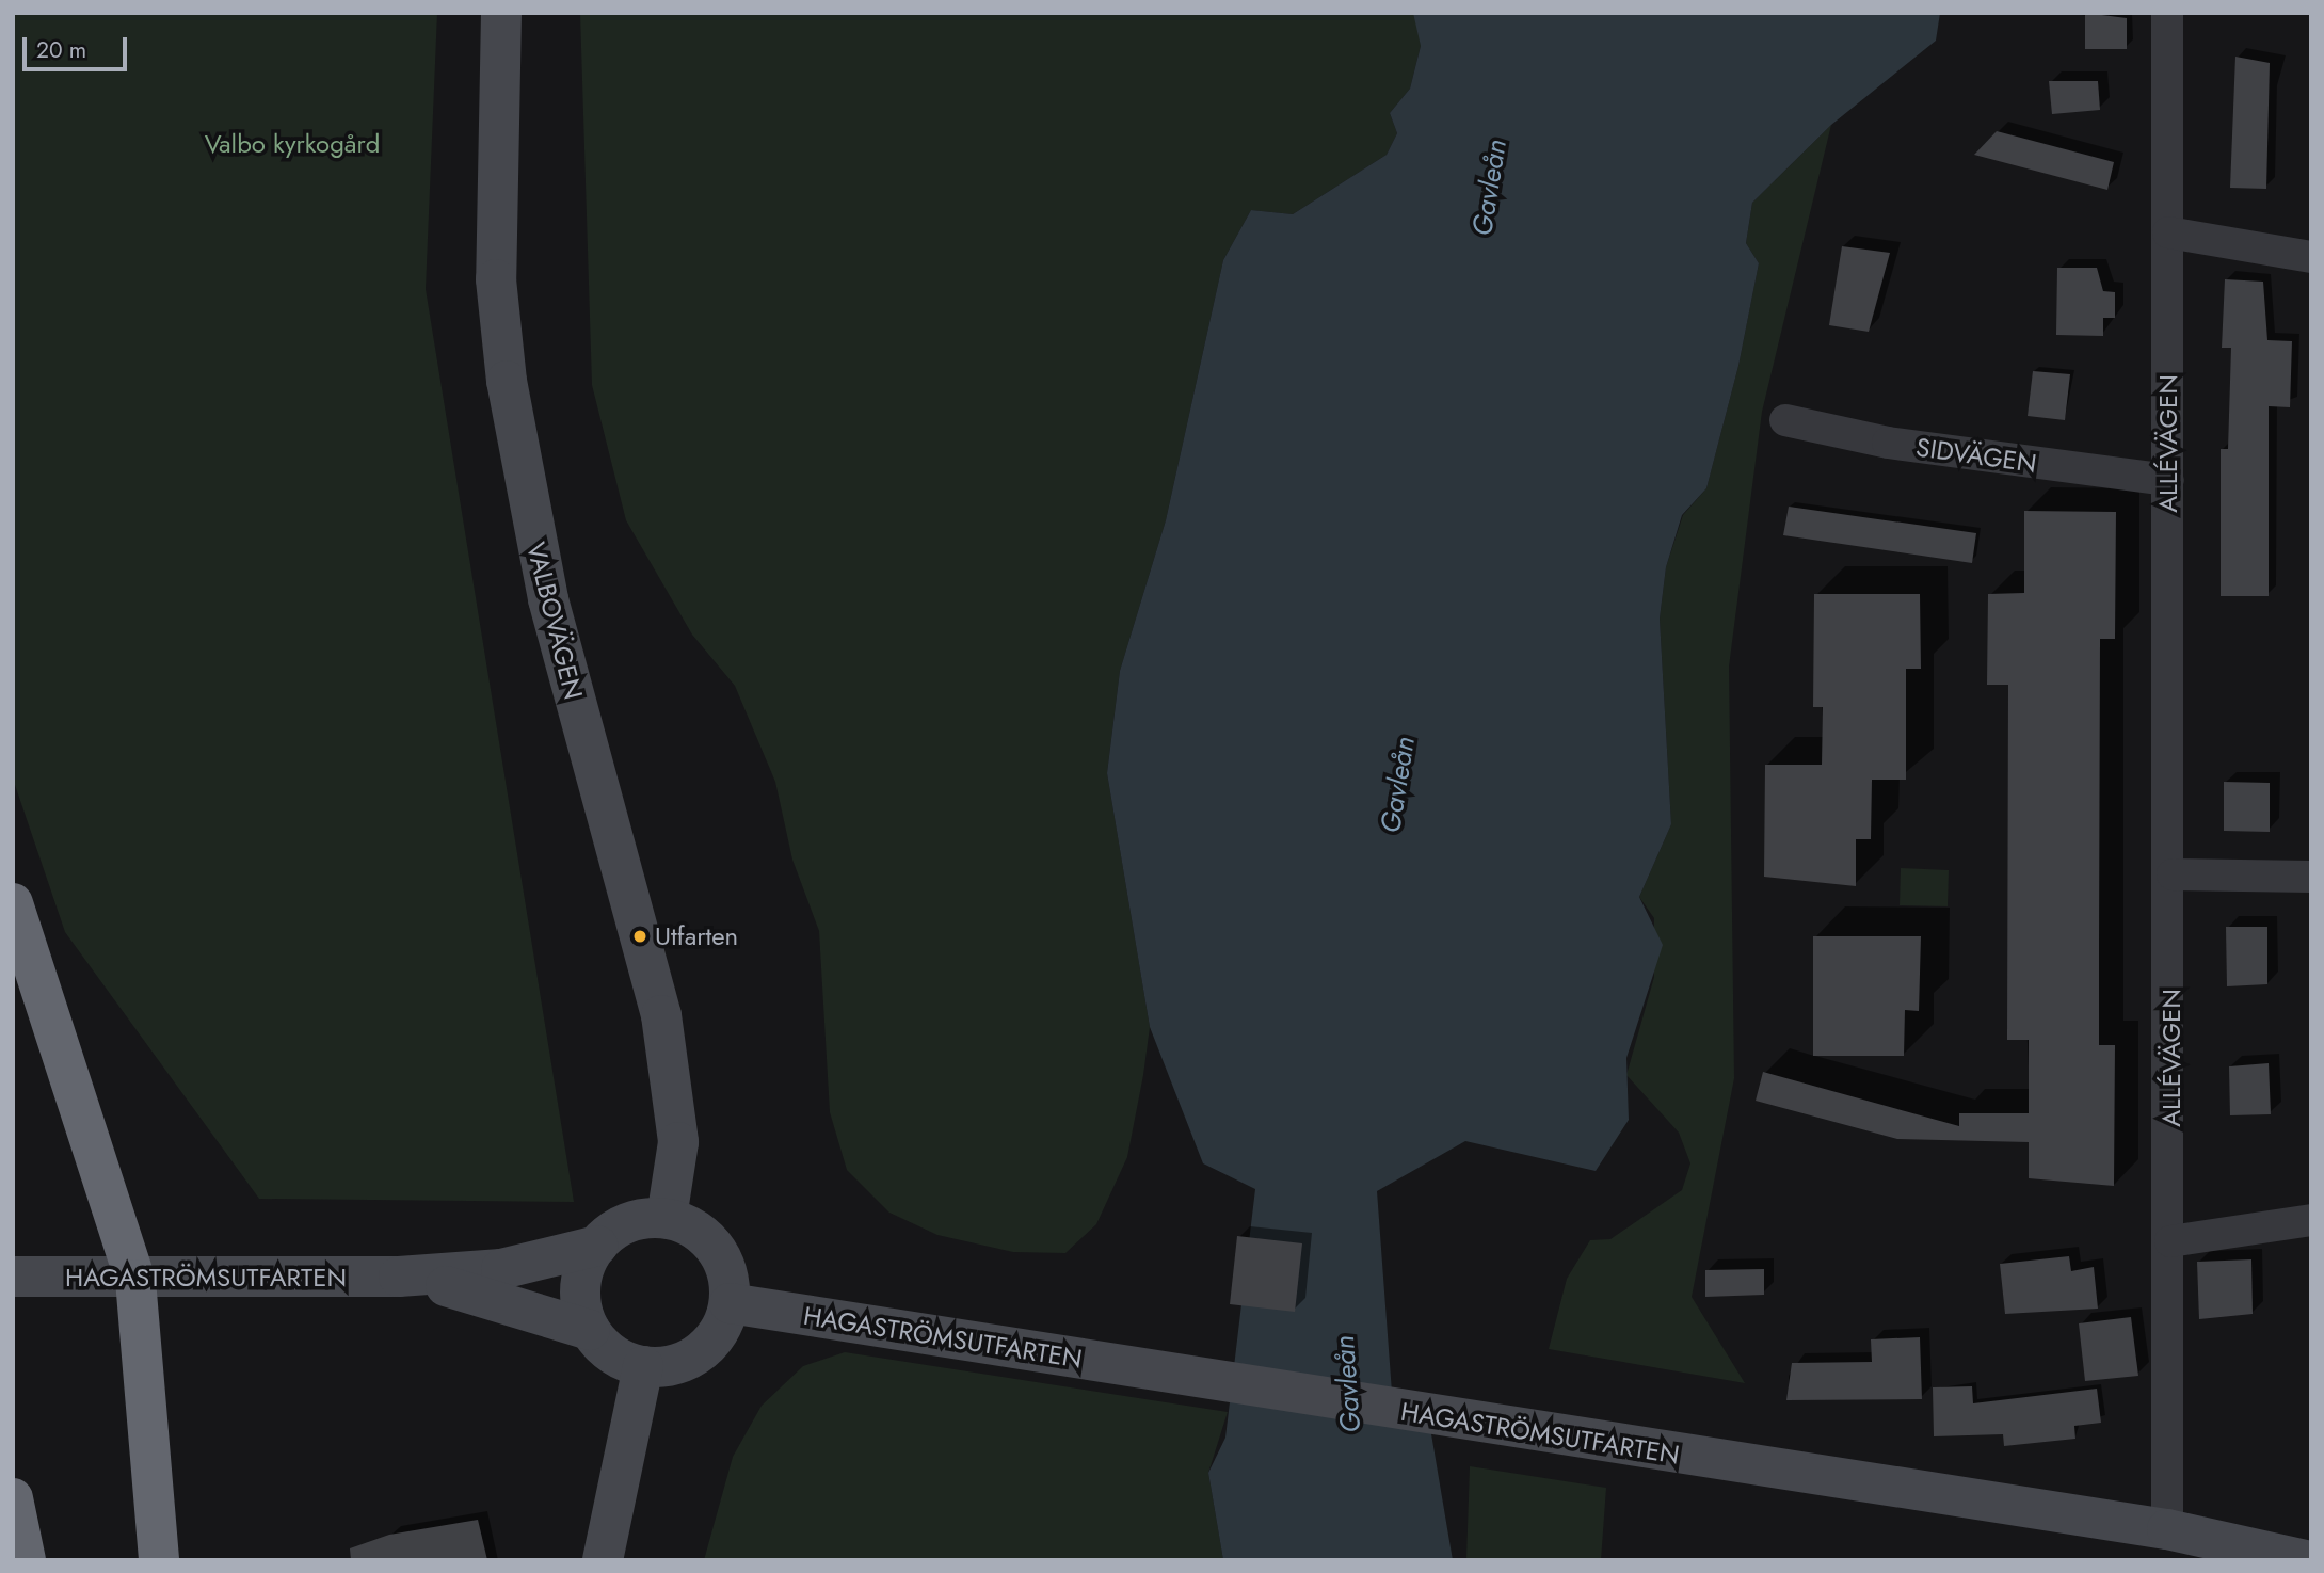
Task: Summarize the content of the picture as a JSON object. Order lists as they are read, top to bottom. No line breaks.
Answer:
{"streets":{"main road":["VALBOVÄGEN","HAGASTRÖMSUTFARTEN"],"street":["ALLÉVÄGEN","SIDVÄGEN"]},"crossings":[["ALLÉVÄGEN","SIDVÄGEN"],["ALLÉVÄGEN","HAGASTRÖMSUTFARTEN"],["VALBOVÄGEN","HAGASTRÖMSUTFARTEN"]],"water":["Gavleån"],"parks":["Valbo kyrkogård"],"places":["Utfarten"],"scale_bar":"20 m"}
